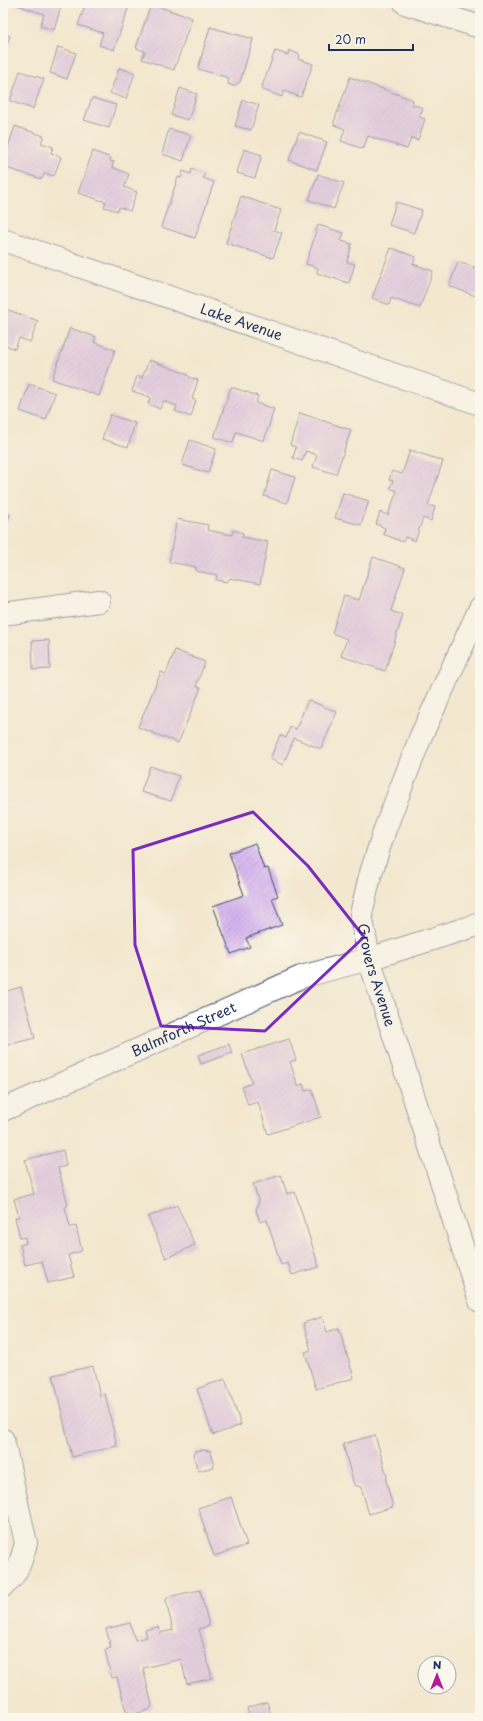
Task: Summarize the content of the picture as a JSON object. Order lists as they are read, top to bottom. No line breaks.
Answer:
{"streets":{"street":["Lake Avenue","Grovers Avenue","Balmforth Street"]},"crossings":[["Grovers Avenue","Balmforth Street"]],"scale_bar":"20 m","north":"top"}
